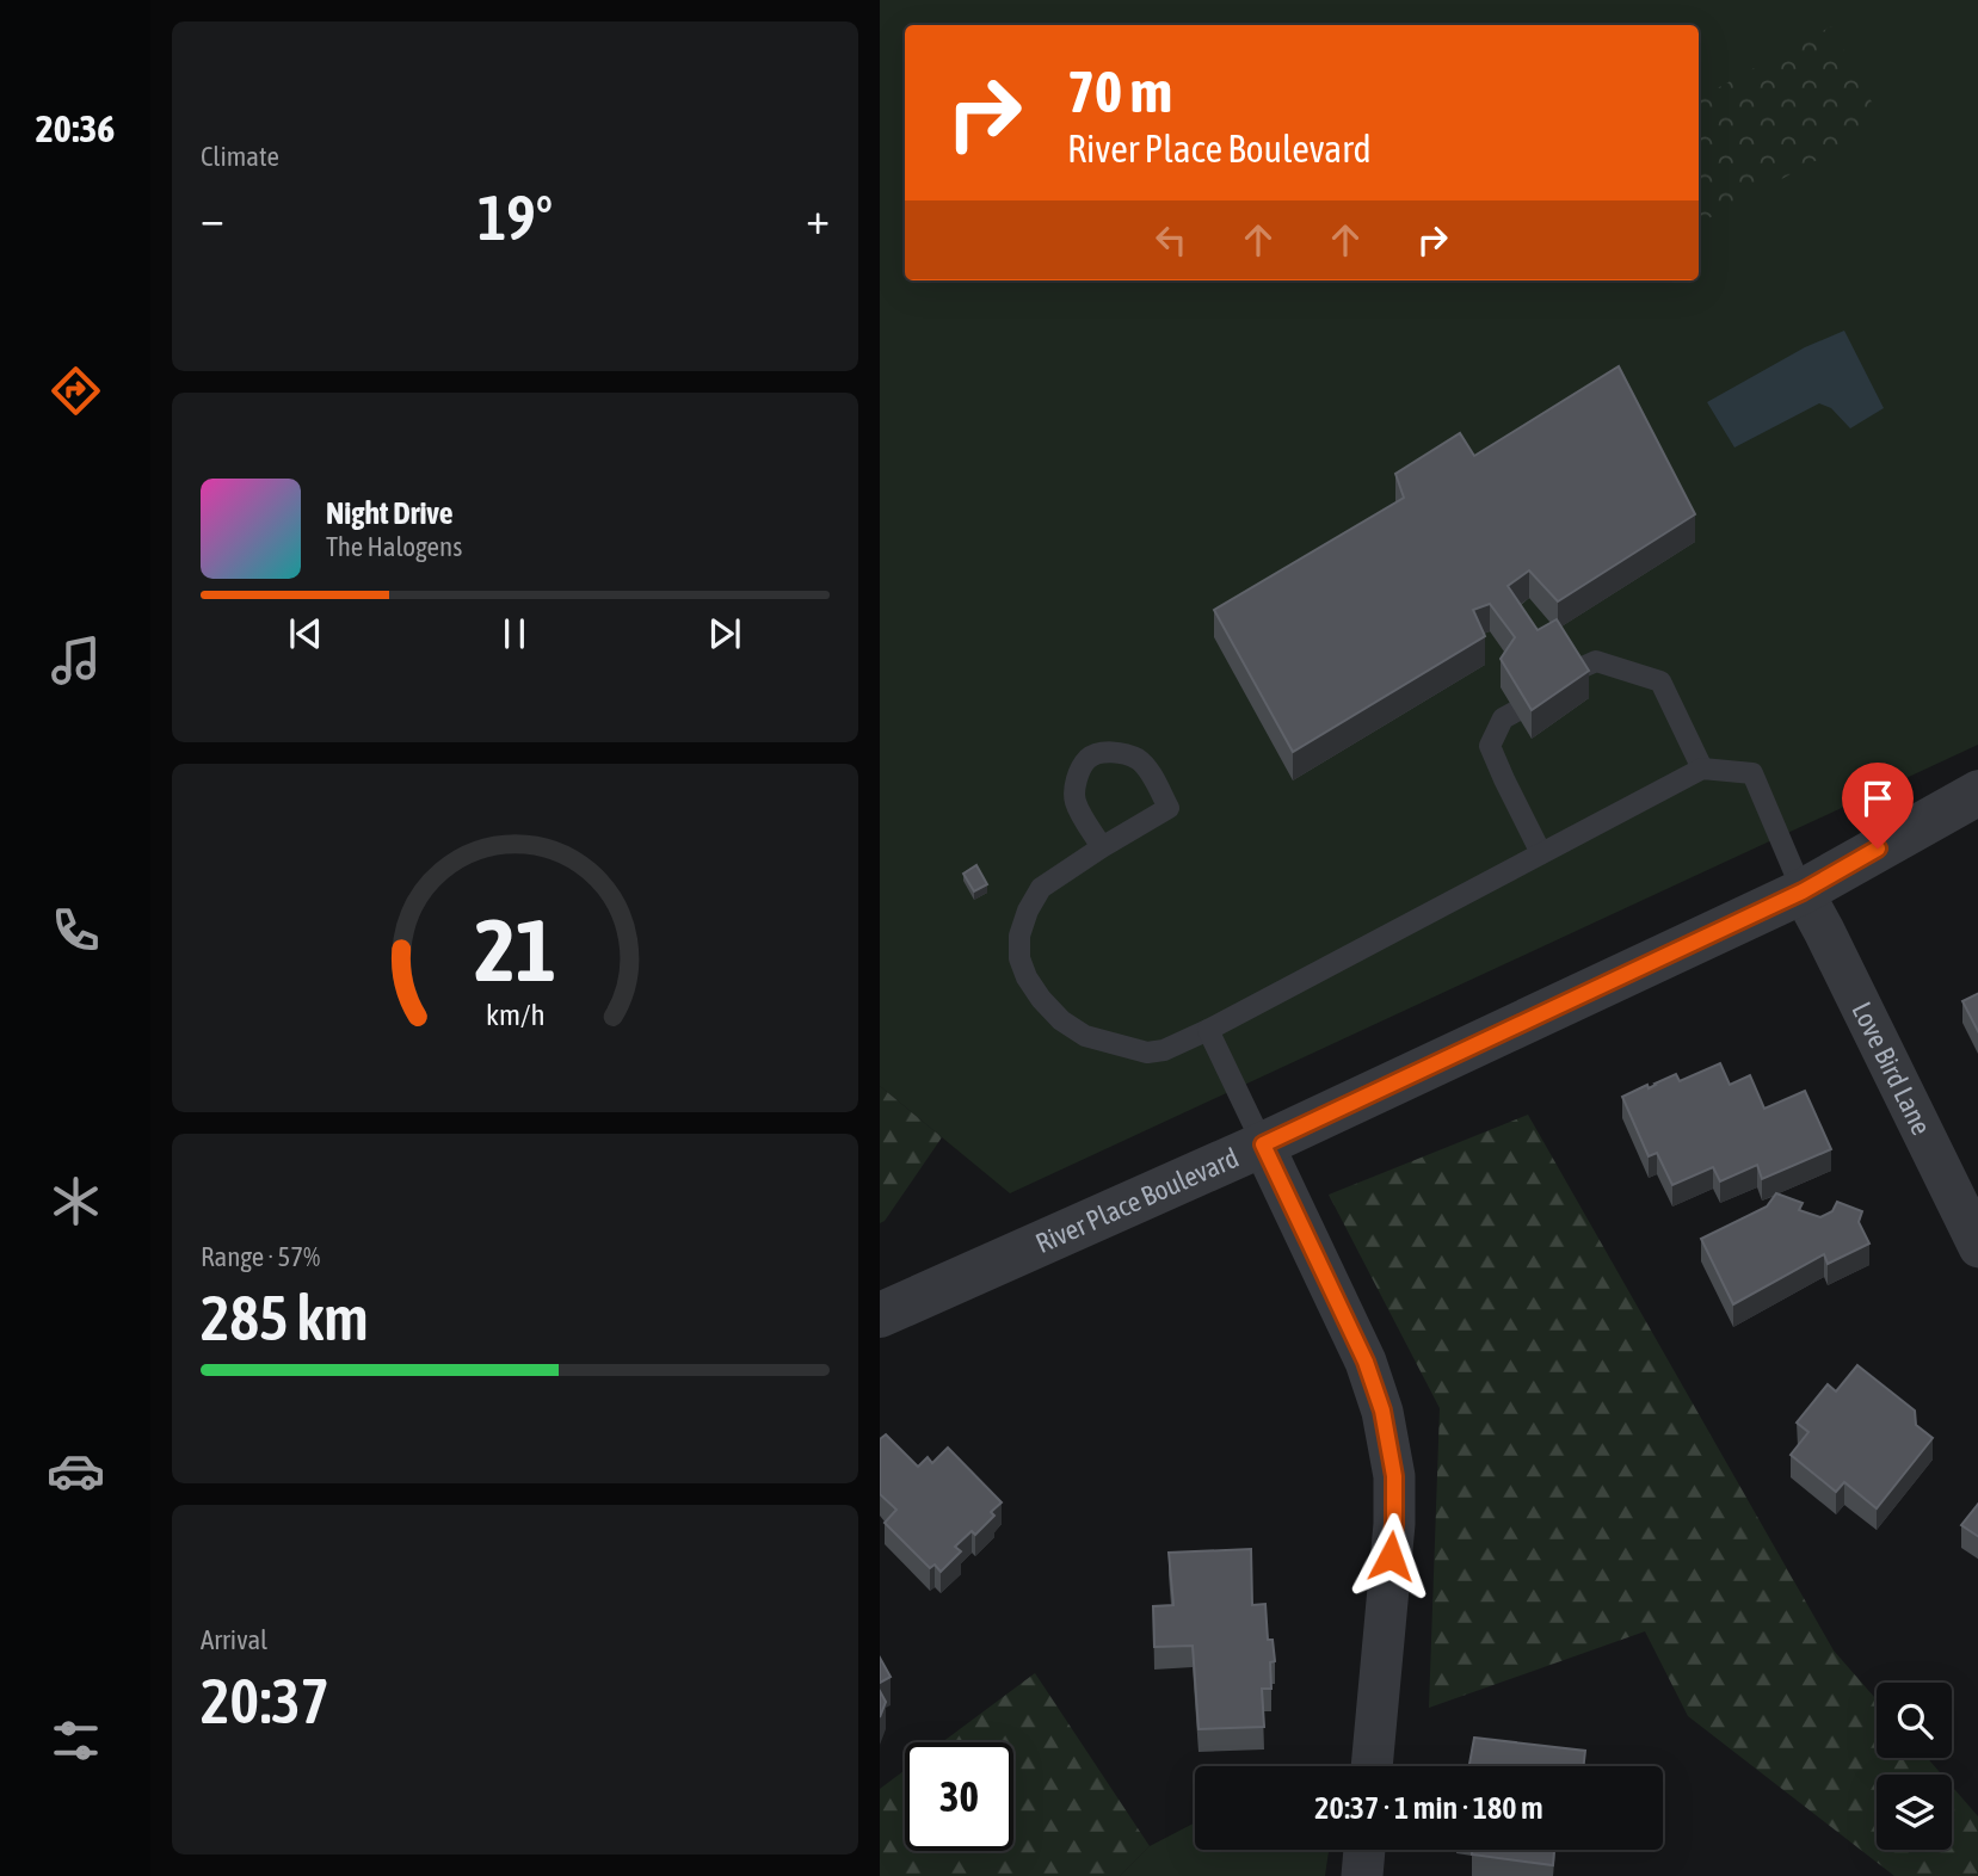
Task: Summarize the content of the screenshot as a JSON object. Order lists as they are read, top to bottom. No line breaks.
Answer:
{"streets":{"street":["Love Bird Lane","River Place Boulevard"]},"crossings":[["Love Bird Lane","River Place Boulevard"]],"page":{"tabs":"20:36","tile":["Climate",["Range · 57%","285 km"],["Arrival","20:37"]],"turn":["70 m","River Place Boulevard"],"heat":["−","19°","+"],"song":["Night Drive","The Halogens"],"limit":"30","trip":"20:37 · 1 min · 180 m","gauge":["21","km/h"]}}
